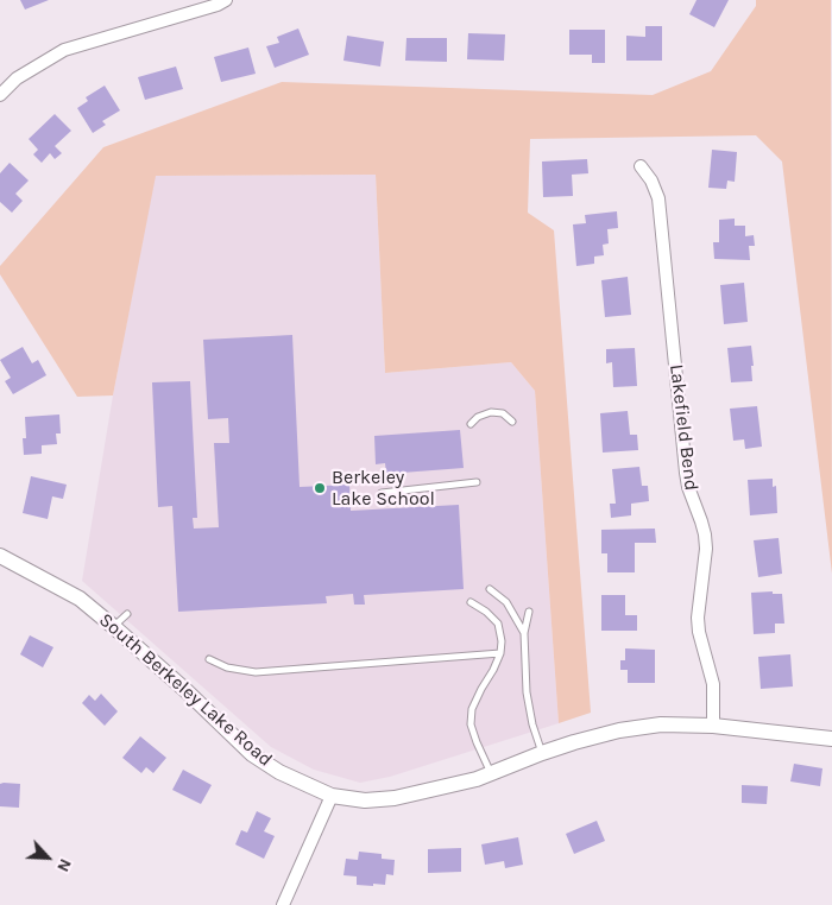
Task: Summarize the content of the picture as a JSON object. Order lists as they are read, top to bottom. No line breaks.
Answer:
{"streets":{"street":["Lakefield Bend","South Berkeley Lake Road"]},"crossings":[["Lakefield Bend","South Berkeley Lake Road"]],"places":["Berkeley Lake School"],"north":"bottom right"}
